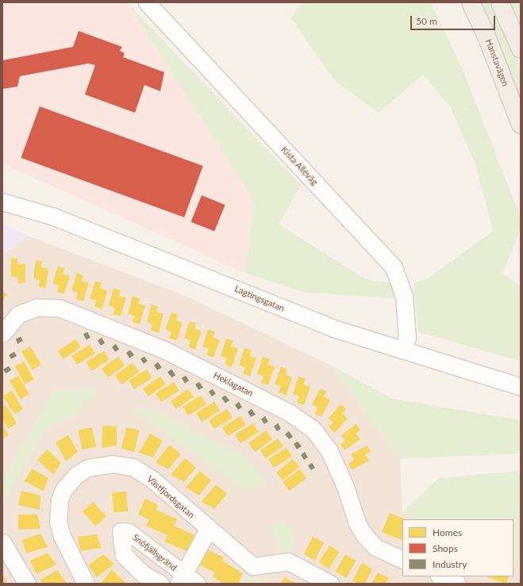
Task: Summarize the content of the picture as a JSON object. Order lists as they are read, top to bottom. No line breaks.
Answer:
{"streets":{"main road":["Hanstavägen"],"street":["Kista Alléväg","Lagtingsgatan","Heklagatan","Västfjordsgatan","Snöfjällsgränd"]},"crossings":[["Kista Alléväg","Lagtingsgatan"],["Västfjordsgatan","Snöfjällsgränd"]],"legend":["Homes","Shops","Industry"],"scale_bar":"50 m"}
